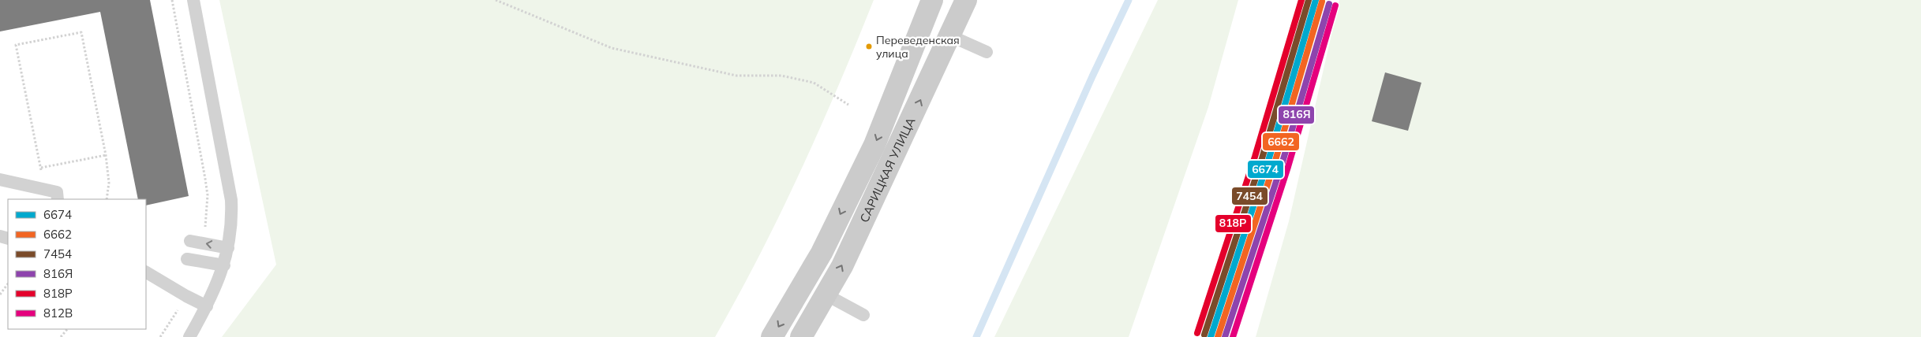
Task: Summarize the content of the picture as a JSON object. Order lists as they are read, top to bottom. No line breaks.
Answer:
{"streets":{"street":["САРИЦКАЯ УЛИЦА"]},"places":["Переведенская улица"],"lines":["transit line 6674","transit line 7454","transit line 818Р","transit line 6662","transit line 816Я","transit line 812В"],"legend":["6674","6662","7454","816Я","818Р","812В"]}
